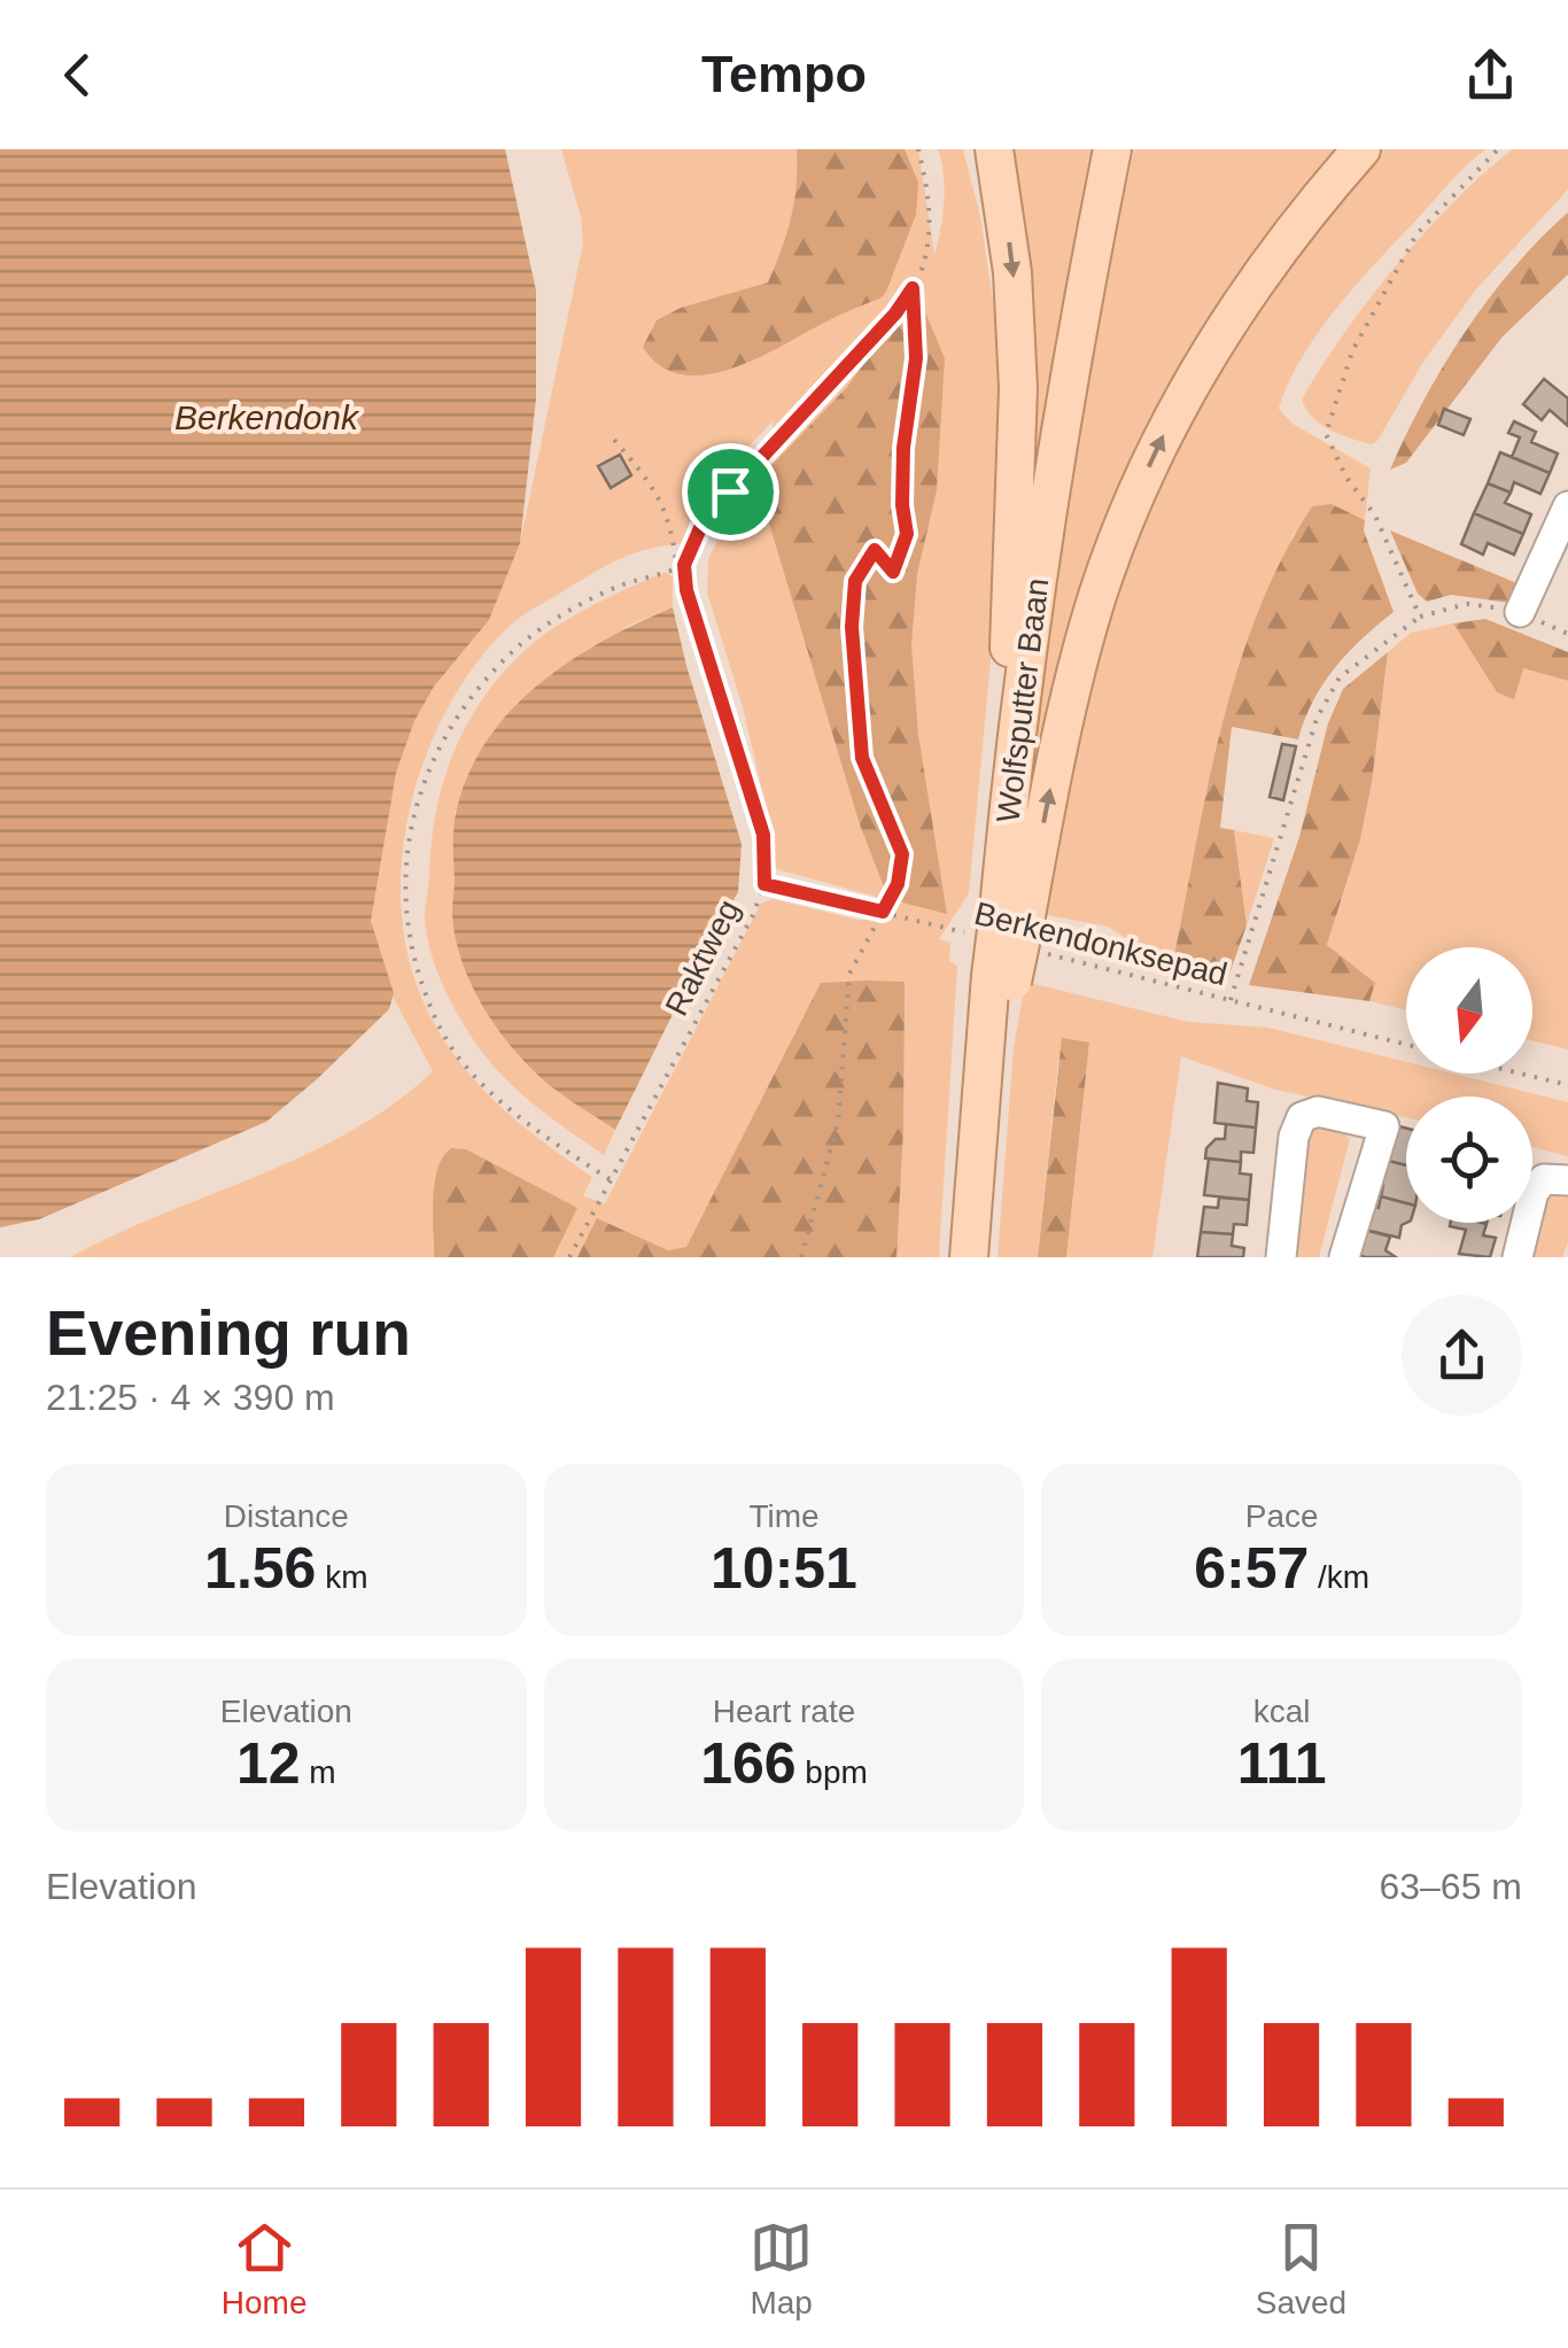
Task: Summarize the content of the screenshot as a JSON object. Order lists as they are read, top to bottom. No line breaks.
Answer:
{"streets":{"main road":["Wolfsputter Baan"],"path":["Berkendonksepad","Raktweg"]},"crossings":[["Wolfsputter Baan","Berkendonksepad"],["Berkendonksepad","Raktweg"]],"water":["Berkendonk"],"north":"bottom","page":{"header":"Tempo","heading":["Evening run","21:25 · 4 × 390 m"],"stats":[["Distance","1.56 km"],["Time","10:51"],["Pace","6:57 /km"],["Elevation","12 m"],["Heart rate","166 bpm"],["kcal","111"]],"chart":["Elevation","63–65 m"],"tabs":["Home","Map","Saved"]}}
